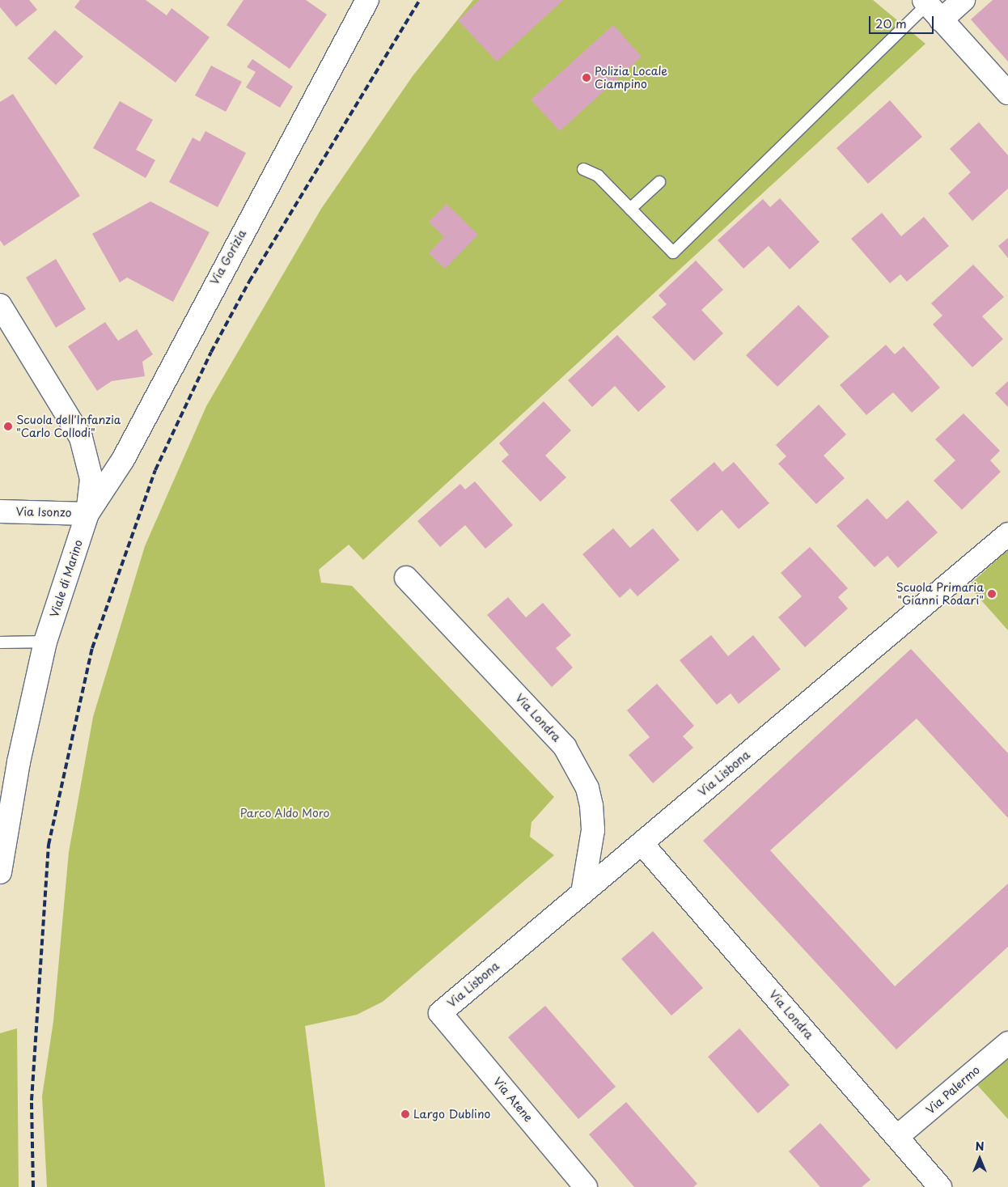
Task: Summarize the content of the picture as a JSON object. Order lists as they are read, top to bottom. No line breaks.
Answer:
{"streets":{"street":["Via Gorizia","Via Isonzo","Viale di Marino","Via Londra","Via Lisbona","Via Palermo","Via Atene"]},"crossings":[["Via Gorizia","Via Isonzo"],["Via Gorizia","Viale di Marino"],["Via Isonzo","Viale di Marino"],["Via Londra","Via Lisbona"],["Via Londra","Via Palermo"],["Via Lisbona","Via Atene"]],"parks":["Parco Aldo Moro"],"places":["Polizia Locale Ciampino","Scuola dell'Infanzia \"Carlo Collodi\"","Scuola Primaria \"Gianni Rodari\"","Largo Dublino"],"scale_bar":"20 m","north":"top"}
